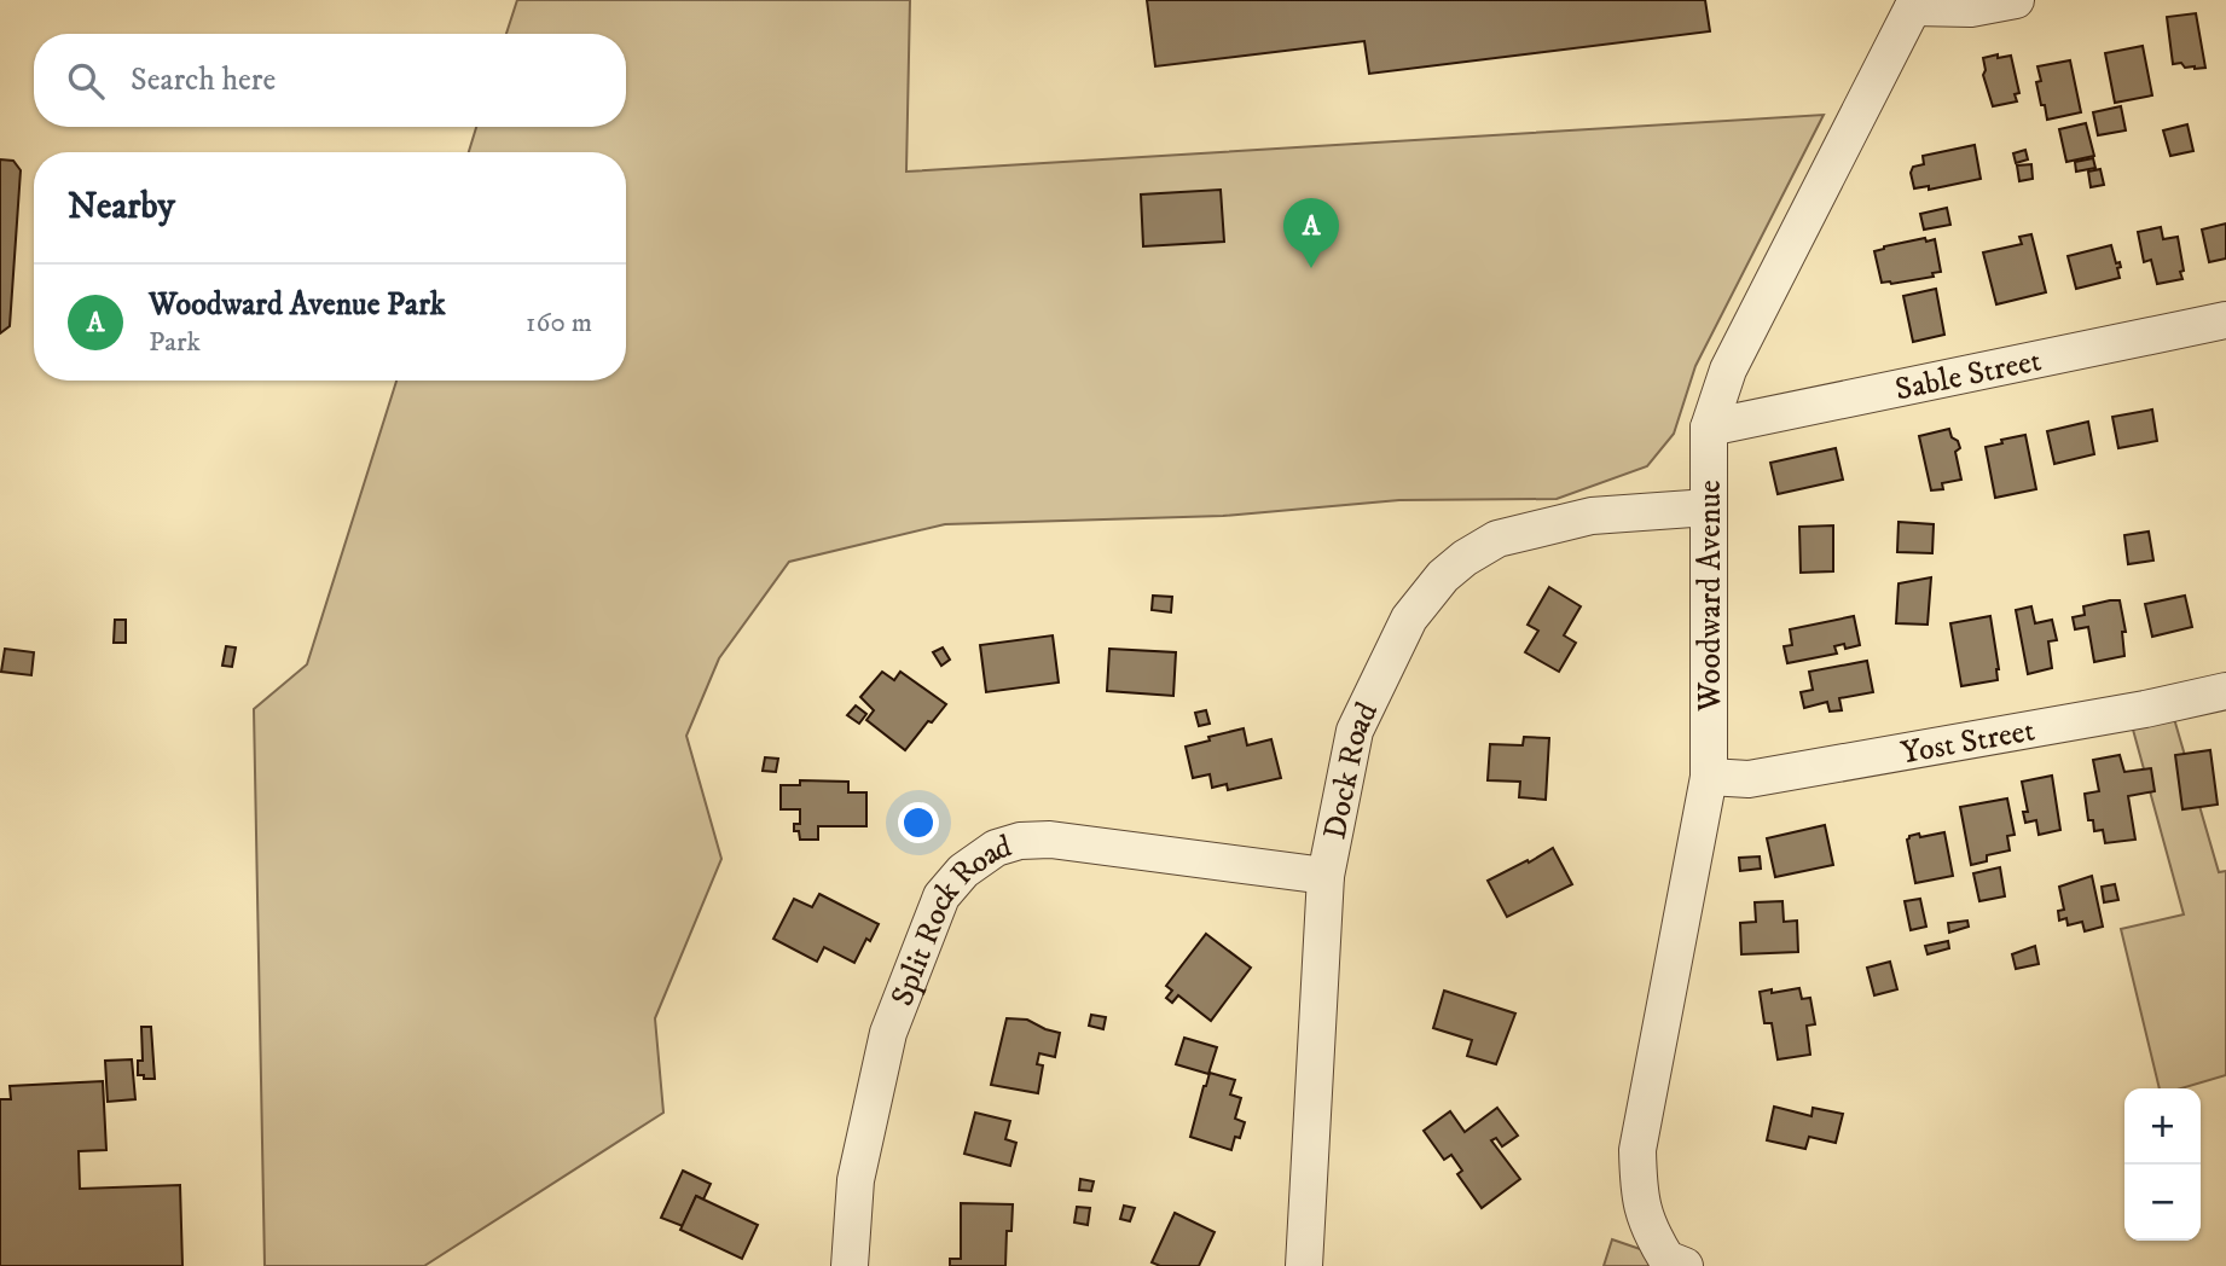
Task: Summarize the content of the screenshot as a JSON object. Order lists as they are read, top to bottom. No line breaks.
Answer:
{"streets":{"street":["Sable Street","Woodward Avenue","Yost Street","Dock Road","Split Rock Road"]},"crossings":[["Sable Street","Woodward Avenue"],["Woodward Avenue","Yost Street"],["Woodward Avenue","Dock Road"],["Dock Road","Split Rock Road"]],"page":{"search":"Search here","heading":"Nearby","pins":"A","list":[{"mark":"A","name":"Woodward Avenue Park","note":"Park","value":"160 m"}],"map_buttons":["+","−"]}}
